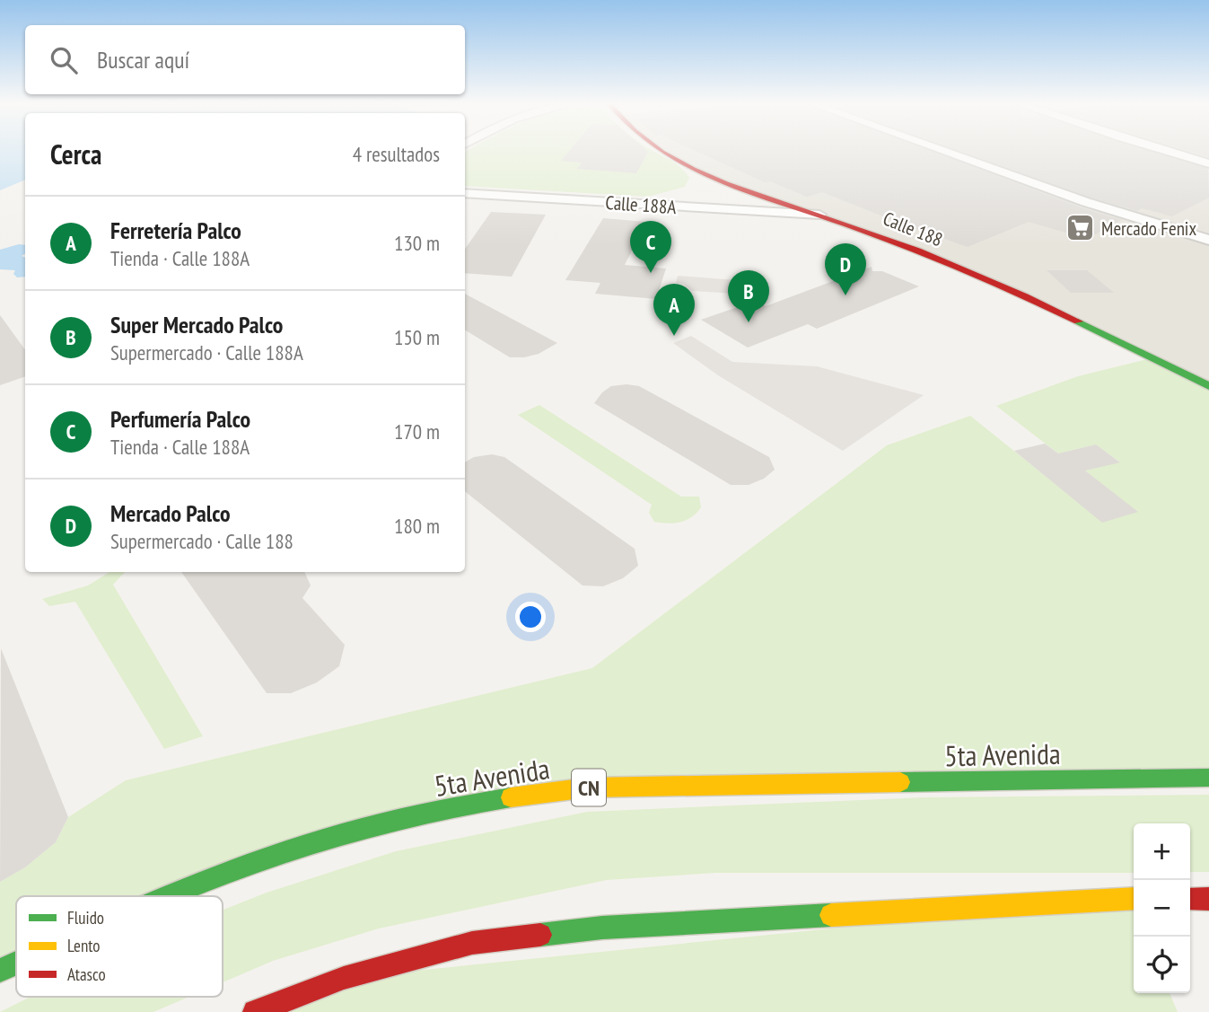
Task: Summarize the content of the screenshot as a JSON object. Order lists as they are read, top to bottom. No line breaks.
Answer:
{"streets":{"main road":["Calle 188","5ta Avenida","CN"],"street":["Calle 188A"]},"crossings":[["Calle 188A","Calle 188"]],"places":{"supermarket":["Mercado Fenix"]},"legend":["Fluido","Lento","Atasco"],"page":{"search":"Buscar aquí","heading":["Cerca","4 resultados"],"list":[{"mark":"A","name":"Ferretería Palco","note":"Tienda · Calle 188A","value":"130 m"},{"mark":"B","name":"Super Mercado Palco","note":"Supermercado · Calle 188A","value":"150 m"},{"mark":"C","name":"Perfumería Palco","note":"Tienda · Calle 188A","value":"170 m"},{"mark":"D","name":"Mercado Palco","note":"Supermercado · Calle 188","value":"180 m"}],"pins":["C","D","B","A"],"map_buttons":["+","−"]}}
